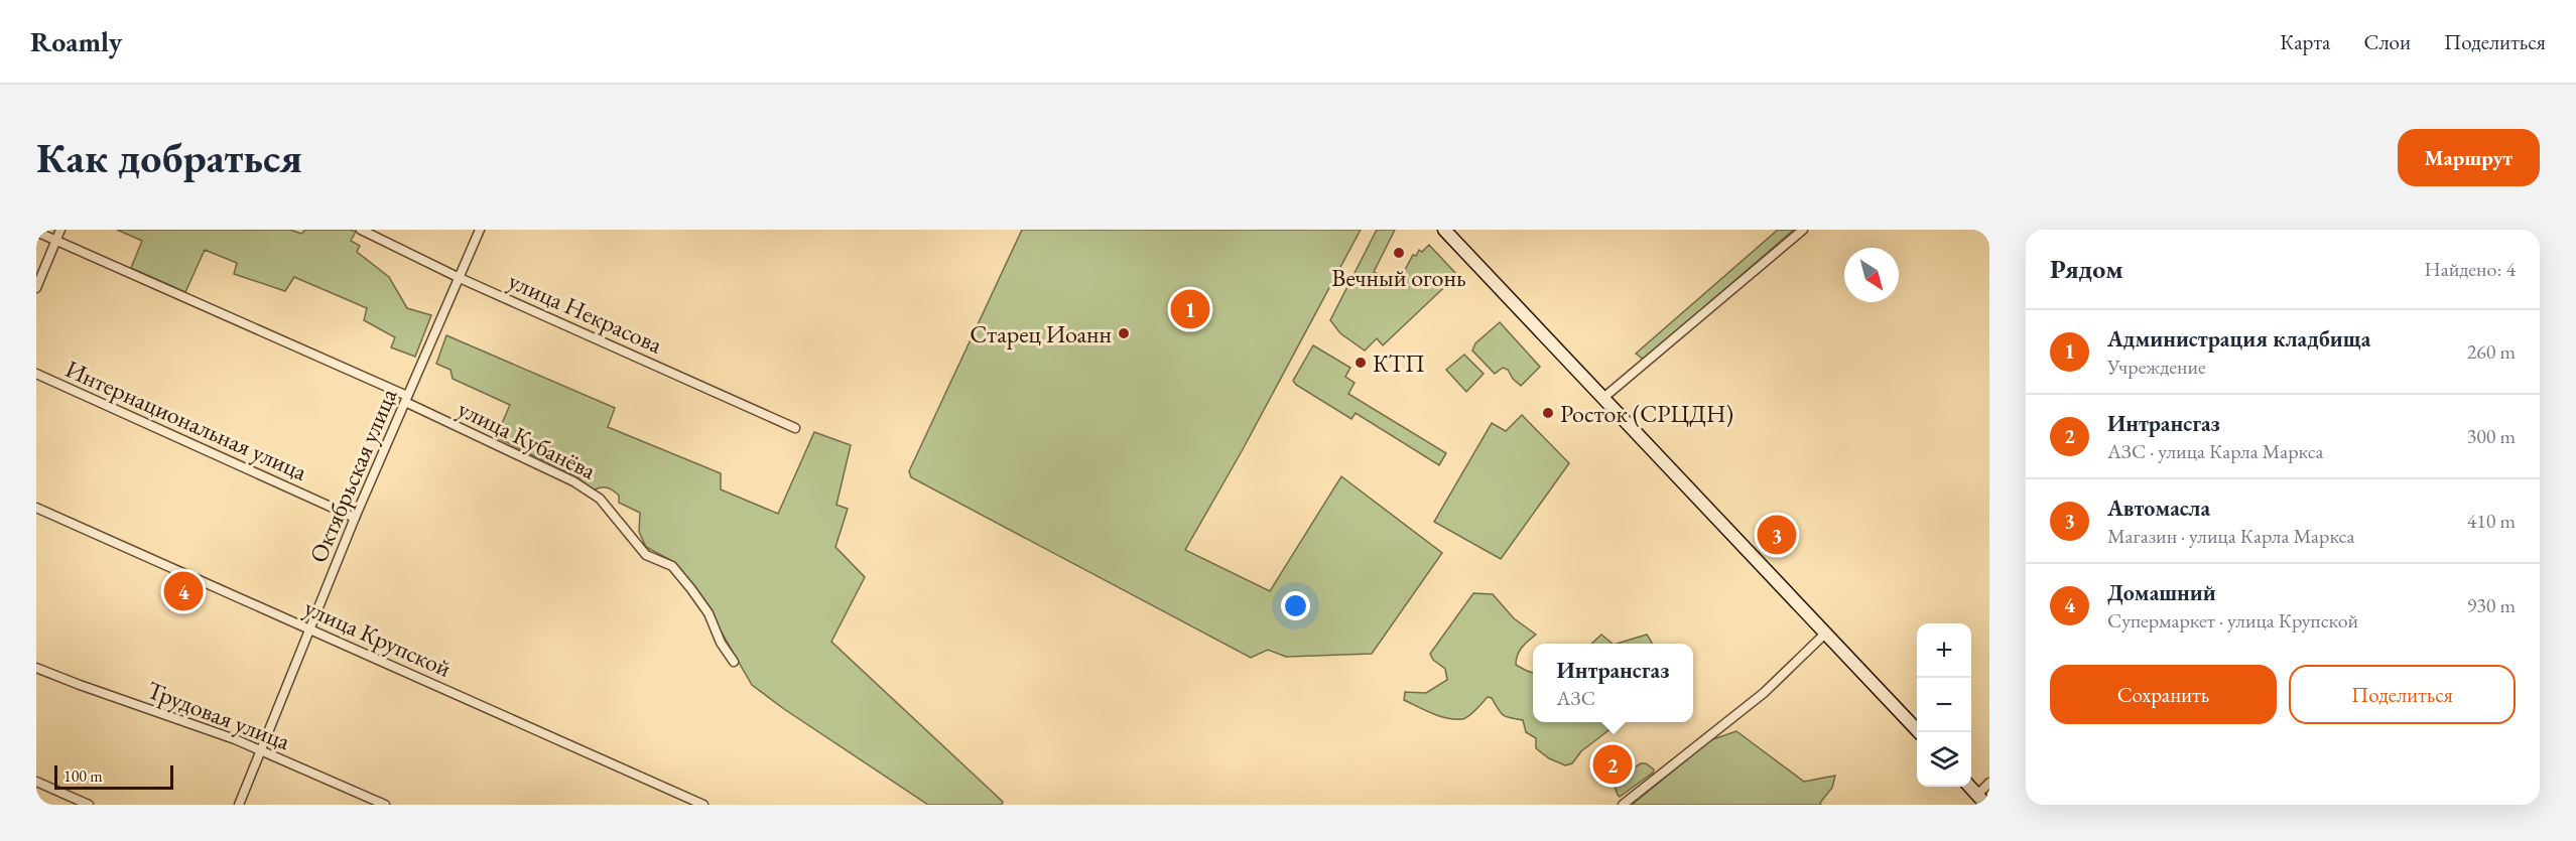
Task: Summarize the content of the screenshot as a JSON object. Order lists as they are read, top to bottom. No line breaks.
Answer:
{"streets":{"street":["улица Некрасова","Интернациональная улица","улица Кубанёва","Октябрьская улица","улица Крупской","Трудовая улица"]},"crossings":[["улица Некрасова","Октябрьская улица"],["Интернациональная улица","Октябрьская улица"],["улица Кубанёва","Октябрьская улица"],["Октябрьская улица","улица Крупской"],["Октябрьская улица","Трудовая улица"]],"places":["Вечный огонь","Старец Иоанн","КТП","Росток (СРЦДН)"],"scale_bar":"100 m","north":"bottom right","page":{"header":"Roamly","nav":["Карта","Слои","Поделиться"],"buttons":["Маршрут",["Сохранить","Поделиться"]],"title":"Как добраться","heading":["Рядом","Найдено: 4"],"pins":["1","3","4","2"],"list":[{"mark":"1","name":"Администрация кладбища","note":"Учреждение","value":"260 m"},{"mark":"2","name":"Интрансгаз","note":"АЗС · улица Карла Маркса","value":"300 m"},{"mark":"3","name":"Автомасла","note":"Магазин · улица Карла Маркса","value":"410 m"},{"mark":"4","name":"Домашний","note":"Супермаркет · улица Крупской","value":"930 m"}],"map_buttons":["+","−"],"popup":["Интрансгаз","АЗС"],"scale":"100 m"}}
